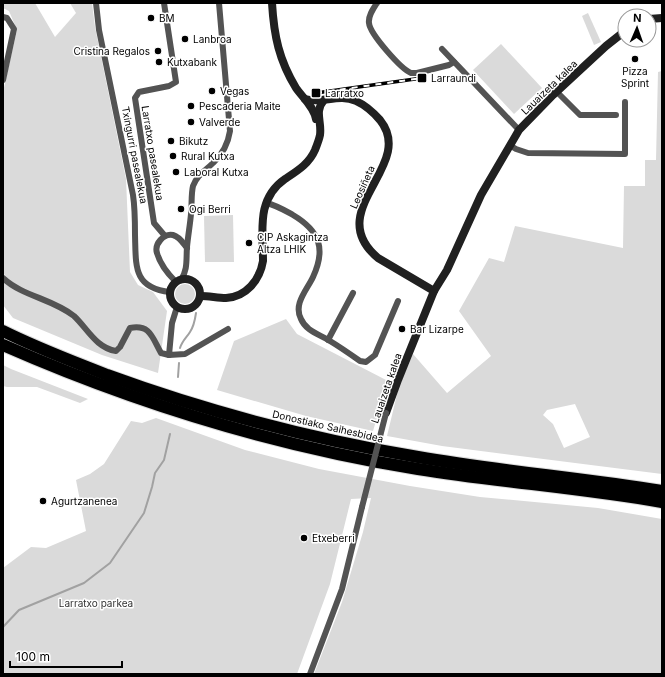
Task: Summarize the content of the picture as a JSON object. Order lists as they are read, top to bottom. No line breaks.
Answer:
{"streets":{"highway":["Donostiako Saihesbidea"],"street":["Lauaizeta kalea","Larratxo pasealekua","Txingurri pasealekua","Leosiñeta"]},"crossings":[["Lauaizeta kalea","Leosiñeta"]],"parks":["Larratxo parkea"],"places":{"other":["BM","Lanbroa","Cristina Regalos","Pizza Sprint","Kutxabank","Vegas","Pescaderia Maite","Valverde","Bikutz","Rural Kutxa","Laboral Kutxa","Ogi Berri","CIP Askagintza Altza LHIK","Bar Lizarpe","Agurtzanenea","Etxeberri"],"transit":["Larraundi","Larratxo"]},"scale_bar":"100 m","north":"top"}
